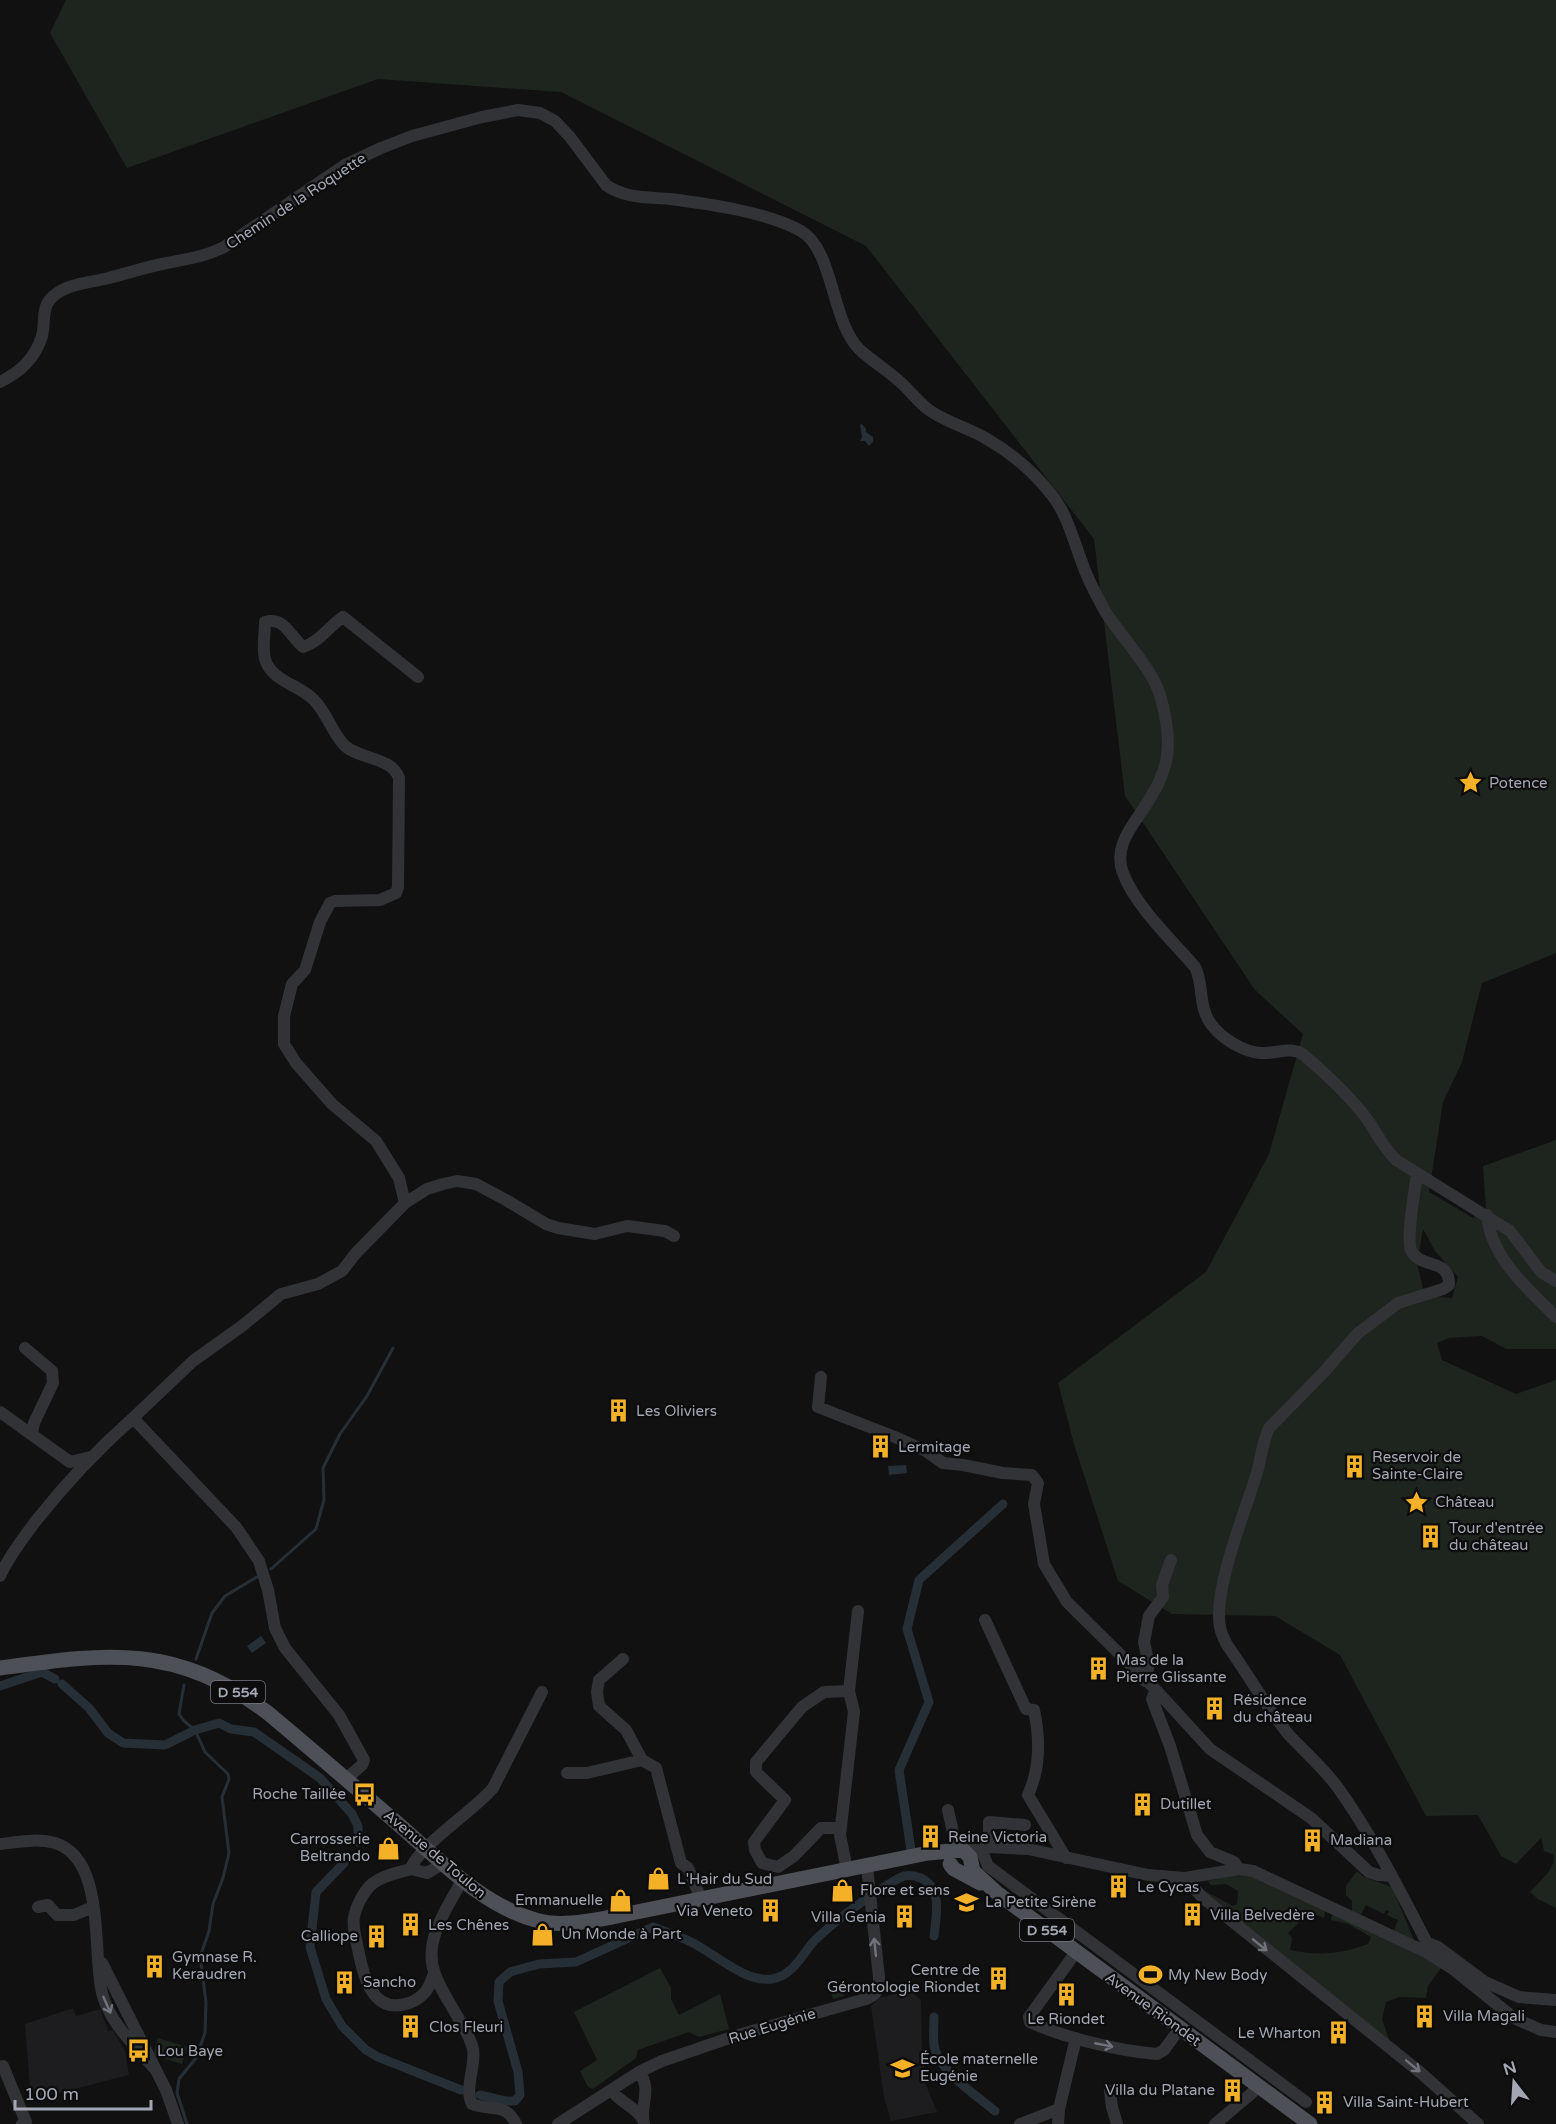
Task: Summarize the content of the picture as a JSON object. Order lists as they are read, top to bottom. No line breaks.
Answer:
{"streets":{"main road":["D 554","Avenue de Toulon","Avenue Riondet"],"street":["Chemin de la Roquette","Rue Eugénie"]},"crossings":[["Avenue de Toulon","Avenue Riondet"],["Avenue de Toulon","Rue Eugénie"]],"one_way":["Rue Eugénie"],"places":{"place":["Potence","Château"],"building":["Les Oliviers","Lermitage","Reservoir de Sainte-Claire","Tour d'entrée du château","Mas de la Pierre Glissante","Résidence du château","Dutillet","Reine Victoria","Madiana","Le Cycas","Via Veneto","Villa Belvedère","Villa Genia","Les Chênes","Calliope","Gymnase R. Keraudren","Centre de Gérontologie Riondet","Sancho","Le Riondet","Villa Magali","Clos Fleuri","Le Wharton","Villa du Platane","Villa Saint-Hubert"],"bus stop":["Roche Taillée","Lou Baye"],"shop":["Carrosserie Beltrando","L'Hair du Sud","Flore et sens","Emmanuelle","Un Monde à Part"],"school or university":["La Petite Sirène","École maternelle Eugénie"],"sports":["My New Body"]},"scale_bar":"100 m","north":"top"}
